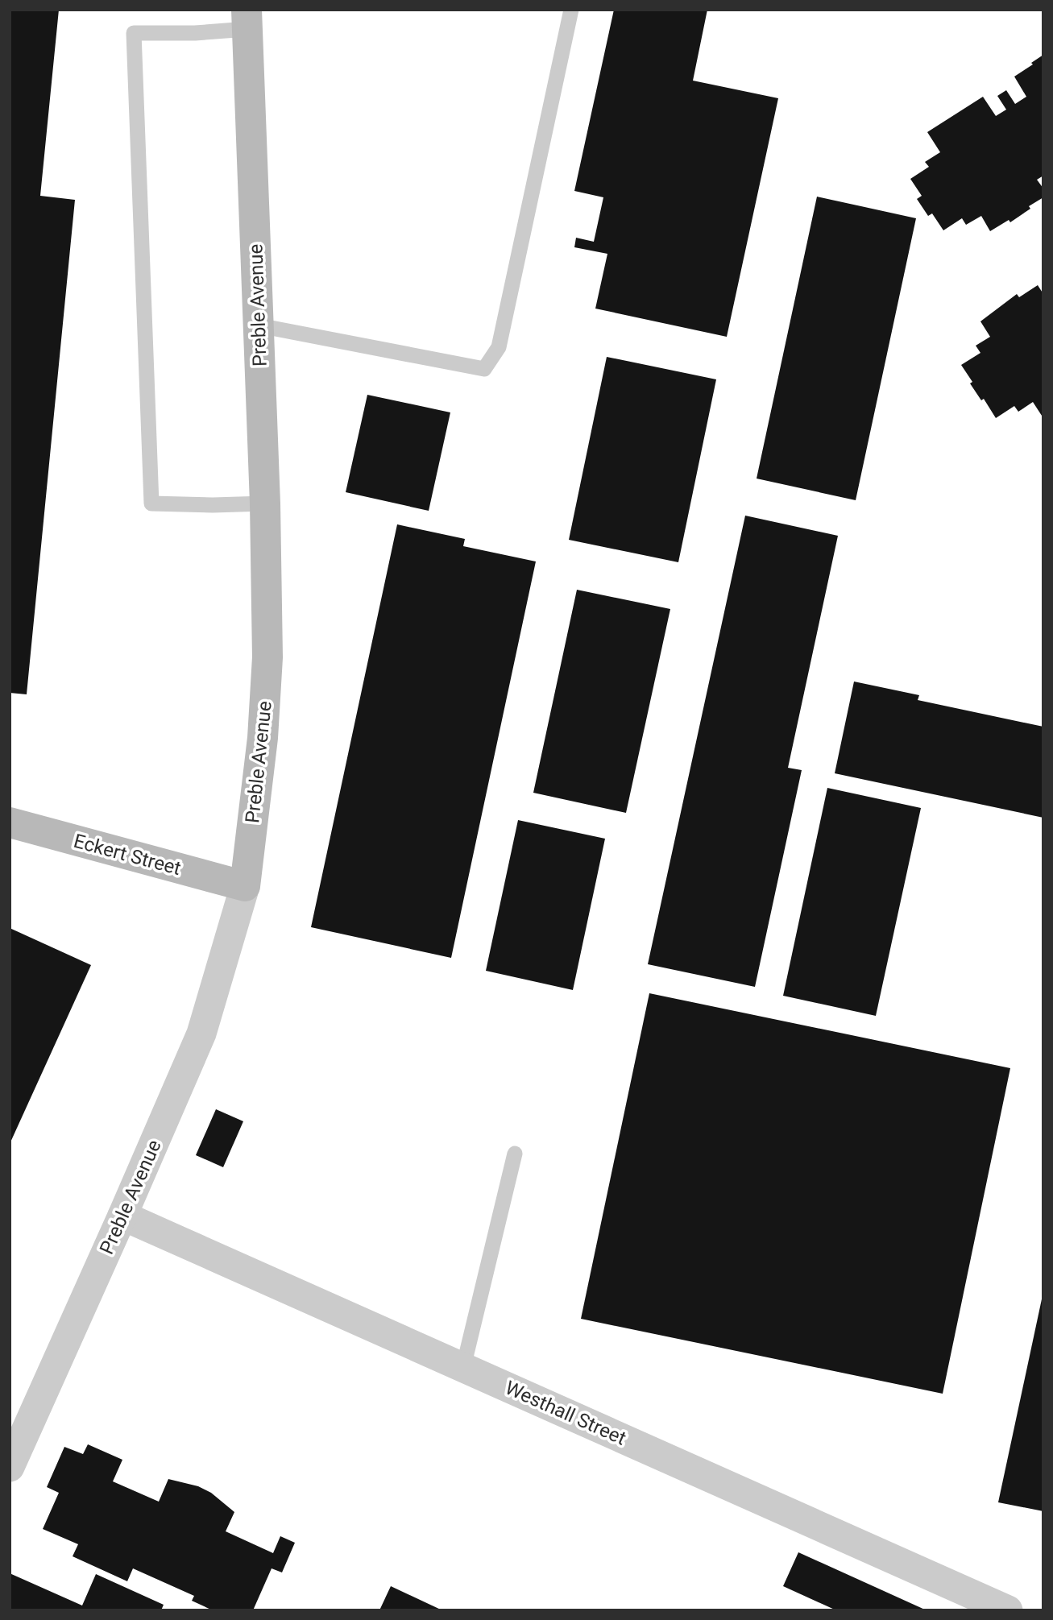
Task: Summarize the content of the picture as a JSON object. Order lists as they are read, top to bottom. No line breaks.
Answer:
{"streets":{"street":["Preble Avenue","Eckert Street","Westhall Street"]},"crossings":[["Preble Avenue","Eckert Street"],["Preble Avenue","Westhall Street"]]}
